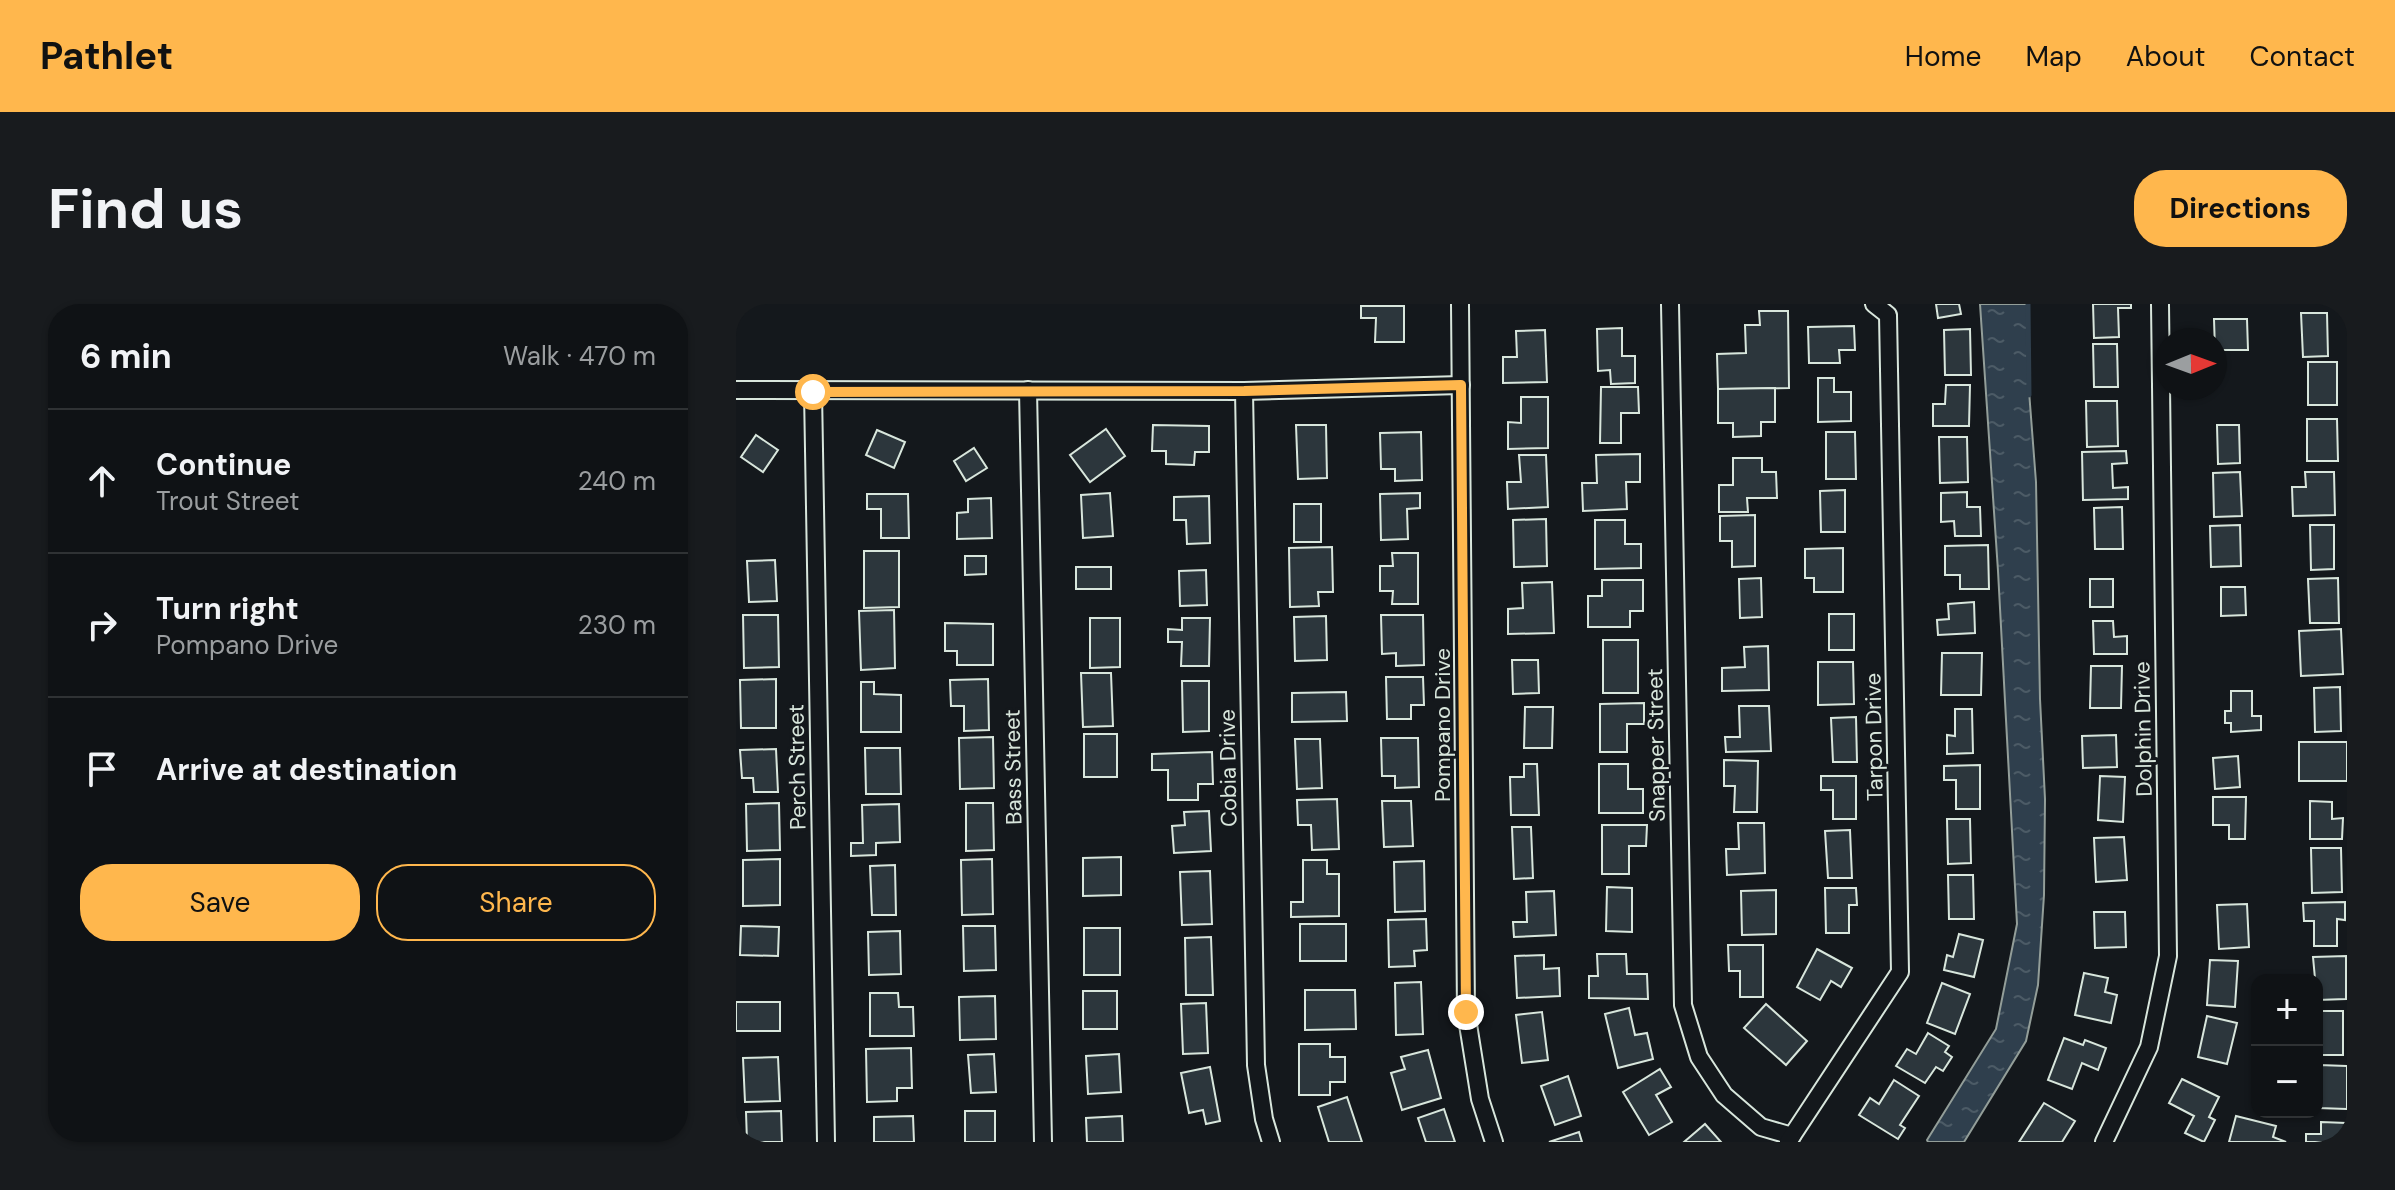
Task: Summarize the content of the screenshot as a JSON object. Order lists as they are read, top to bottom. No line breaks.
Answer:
{"streets":{"street":["Pompano Drive","Dolphin Drive","Tarpon Drive","Snapper Street","Perch Street","Bass Street","Cobia Drive"]},"crossings":[["Tarpon Drive","Snapper Street"]],"north":"right","page":{"header":"Pathlet","nav":["Home","Map","About","Contact"],"buttons":["Directions",["Save","Share"]],"title":"Find us","heading":["6 min","Walk · 470 m"],"list":[["Continue","Trout Street","240 m"],["Turn right","Pompano Drive","230 m"],"Arrive at destination"],"map_buttons":["+","−"]}}
